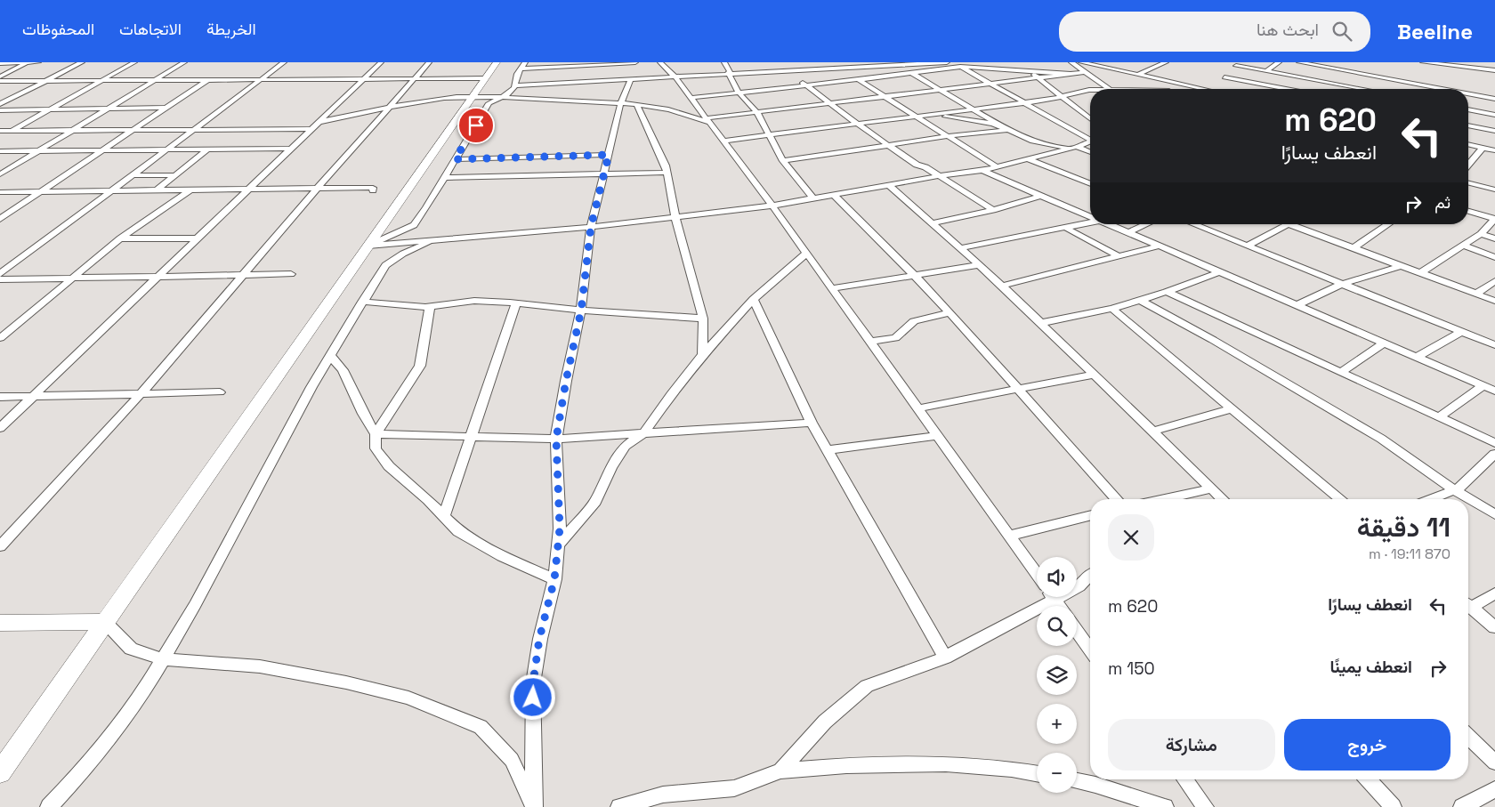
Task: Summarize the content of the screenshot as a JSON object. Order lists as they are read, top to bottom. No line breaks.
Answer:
{"page":{"header":"Beeline","search":"ابحث هنا","nav":["الخريطة","الاتجاهات","المحفوظات"],"turn":["620 m","انعطف يسارًا"],"then":"ثم","heading":["11 دقيقة","870 m · 19:11"],"map_buttons":["+","−"],"list":[{"name":"انعطف يسارًا","value":"620 m"},{"name":"انعطف يمينًا","value":"150 m"}],"buttons":["خروج","مشاركة"]}}
